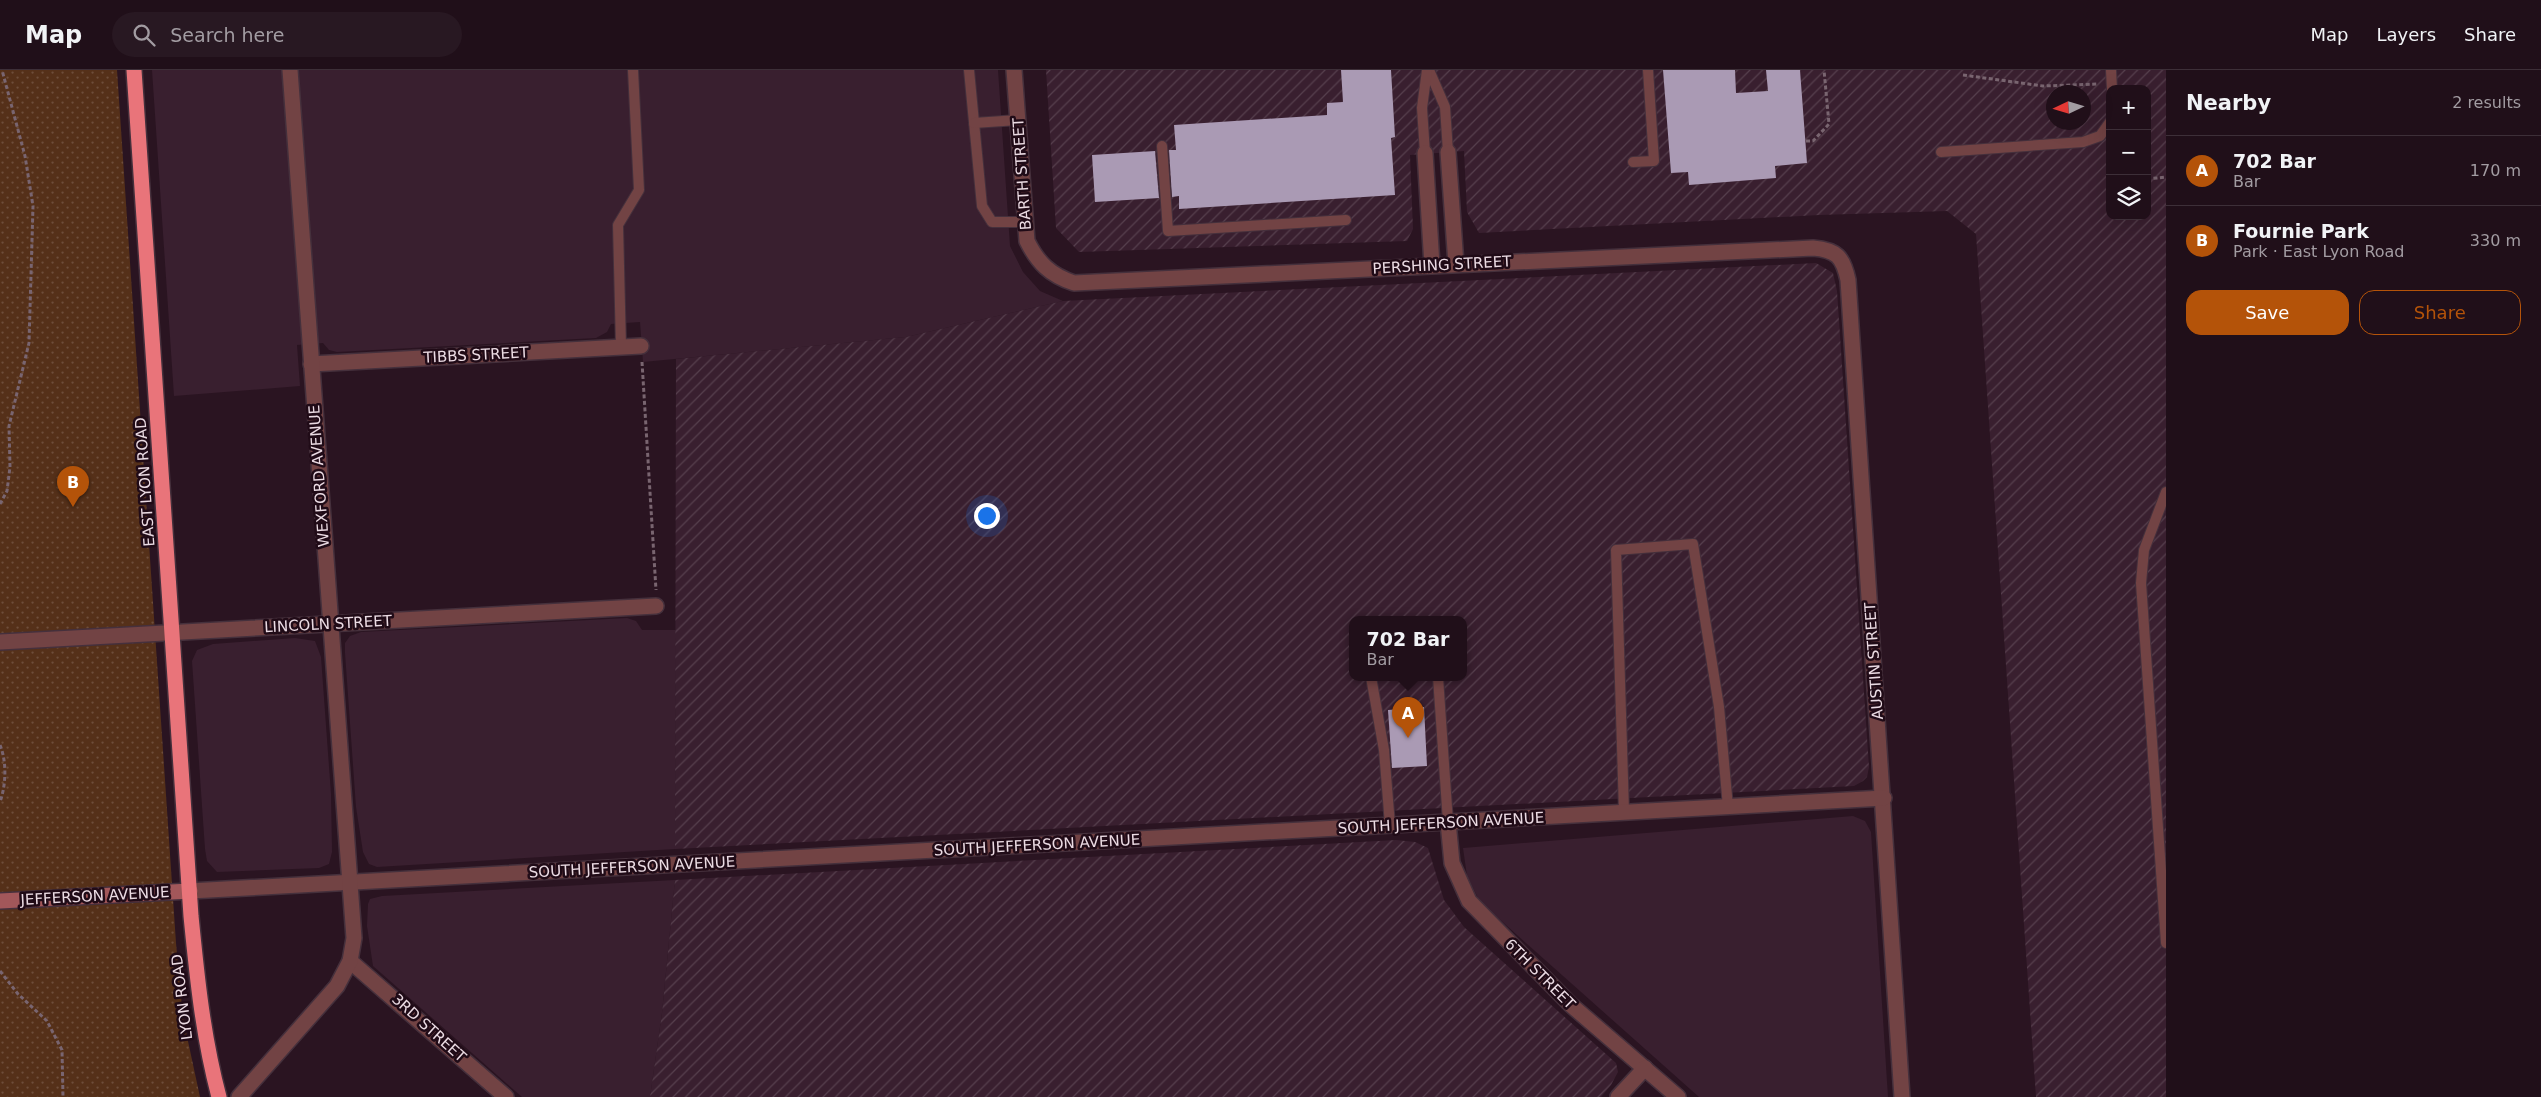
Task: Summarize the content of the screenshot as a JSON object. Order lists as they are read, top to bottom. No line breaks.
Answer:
{"streets":{"highway":["EAST LYON ROAD","LYON ROAD"],"street":["BARTH STREET","PERSHING STREET","TIBBS STREET","WEXFORD AVENUE","LINCOLN STREET","AUSTIN STREET","SOUTH JEFFERSON AVENUE","JEFFERSON AVENUE","6TH STREET","3RD STREET"]},"crossings":[["BARTH STREET","PERSHING STREET"],["PERSHING STREET","AUSTIN STREET"],["TIBBS STREET","WEXFORD AVENUE"],["WEXFORD AVENUE","LINCOLN STREET"],["WEXFORD AVENUE","SOUTH JEFFERSON AVENUE"],["WEXFORD AVENUE","3RD STREET"],["EAST LYON ROAD","LINCOLN STREET"],["EAST LYON ROAD","SOUTH JEFFERSON AVENUE"],["EAST LYON ROAD","JEFFERSON AVENUE"],["EAST LYON ROAD","LYON ROAD"],["AUSTIN STREET","SOUTH JEFFERSON AVENUE"],["SOUTH JEFFERSON AVENUE","JEFFERSON AVENUE"],["SOUTH JEFFERSON AVENUE","6TH STREET"],["SOUTH JEFFERSON AVENUE","LYON ROAD"],["JEFFERSON AVENUE","LYON ROAD"]],"north":"left","page":{"header":"Map","search":"Search here","nav":["Map","Layers","Share"],"heading":["Nearby","2 results"],"map_buttons":["+","−"],"list":[{"mark":"A","name":"702 Bar","note":"Bar","value":"170 m"},{"mark":"B","name":"Fournie Park","note":"Park · East Lyon Road","value":"330 m"}],"buttons":["Save","Share"],"pins":["B","A"],"popup":["702 Bar","Bar"]}}
